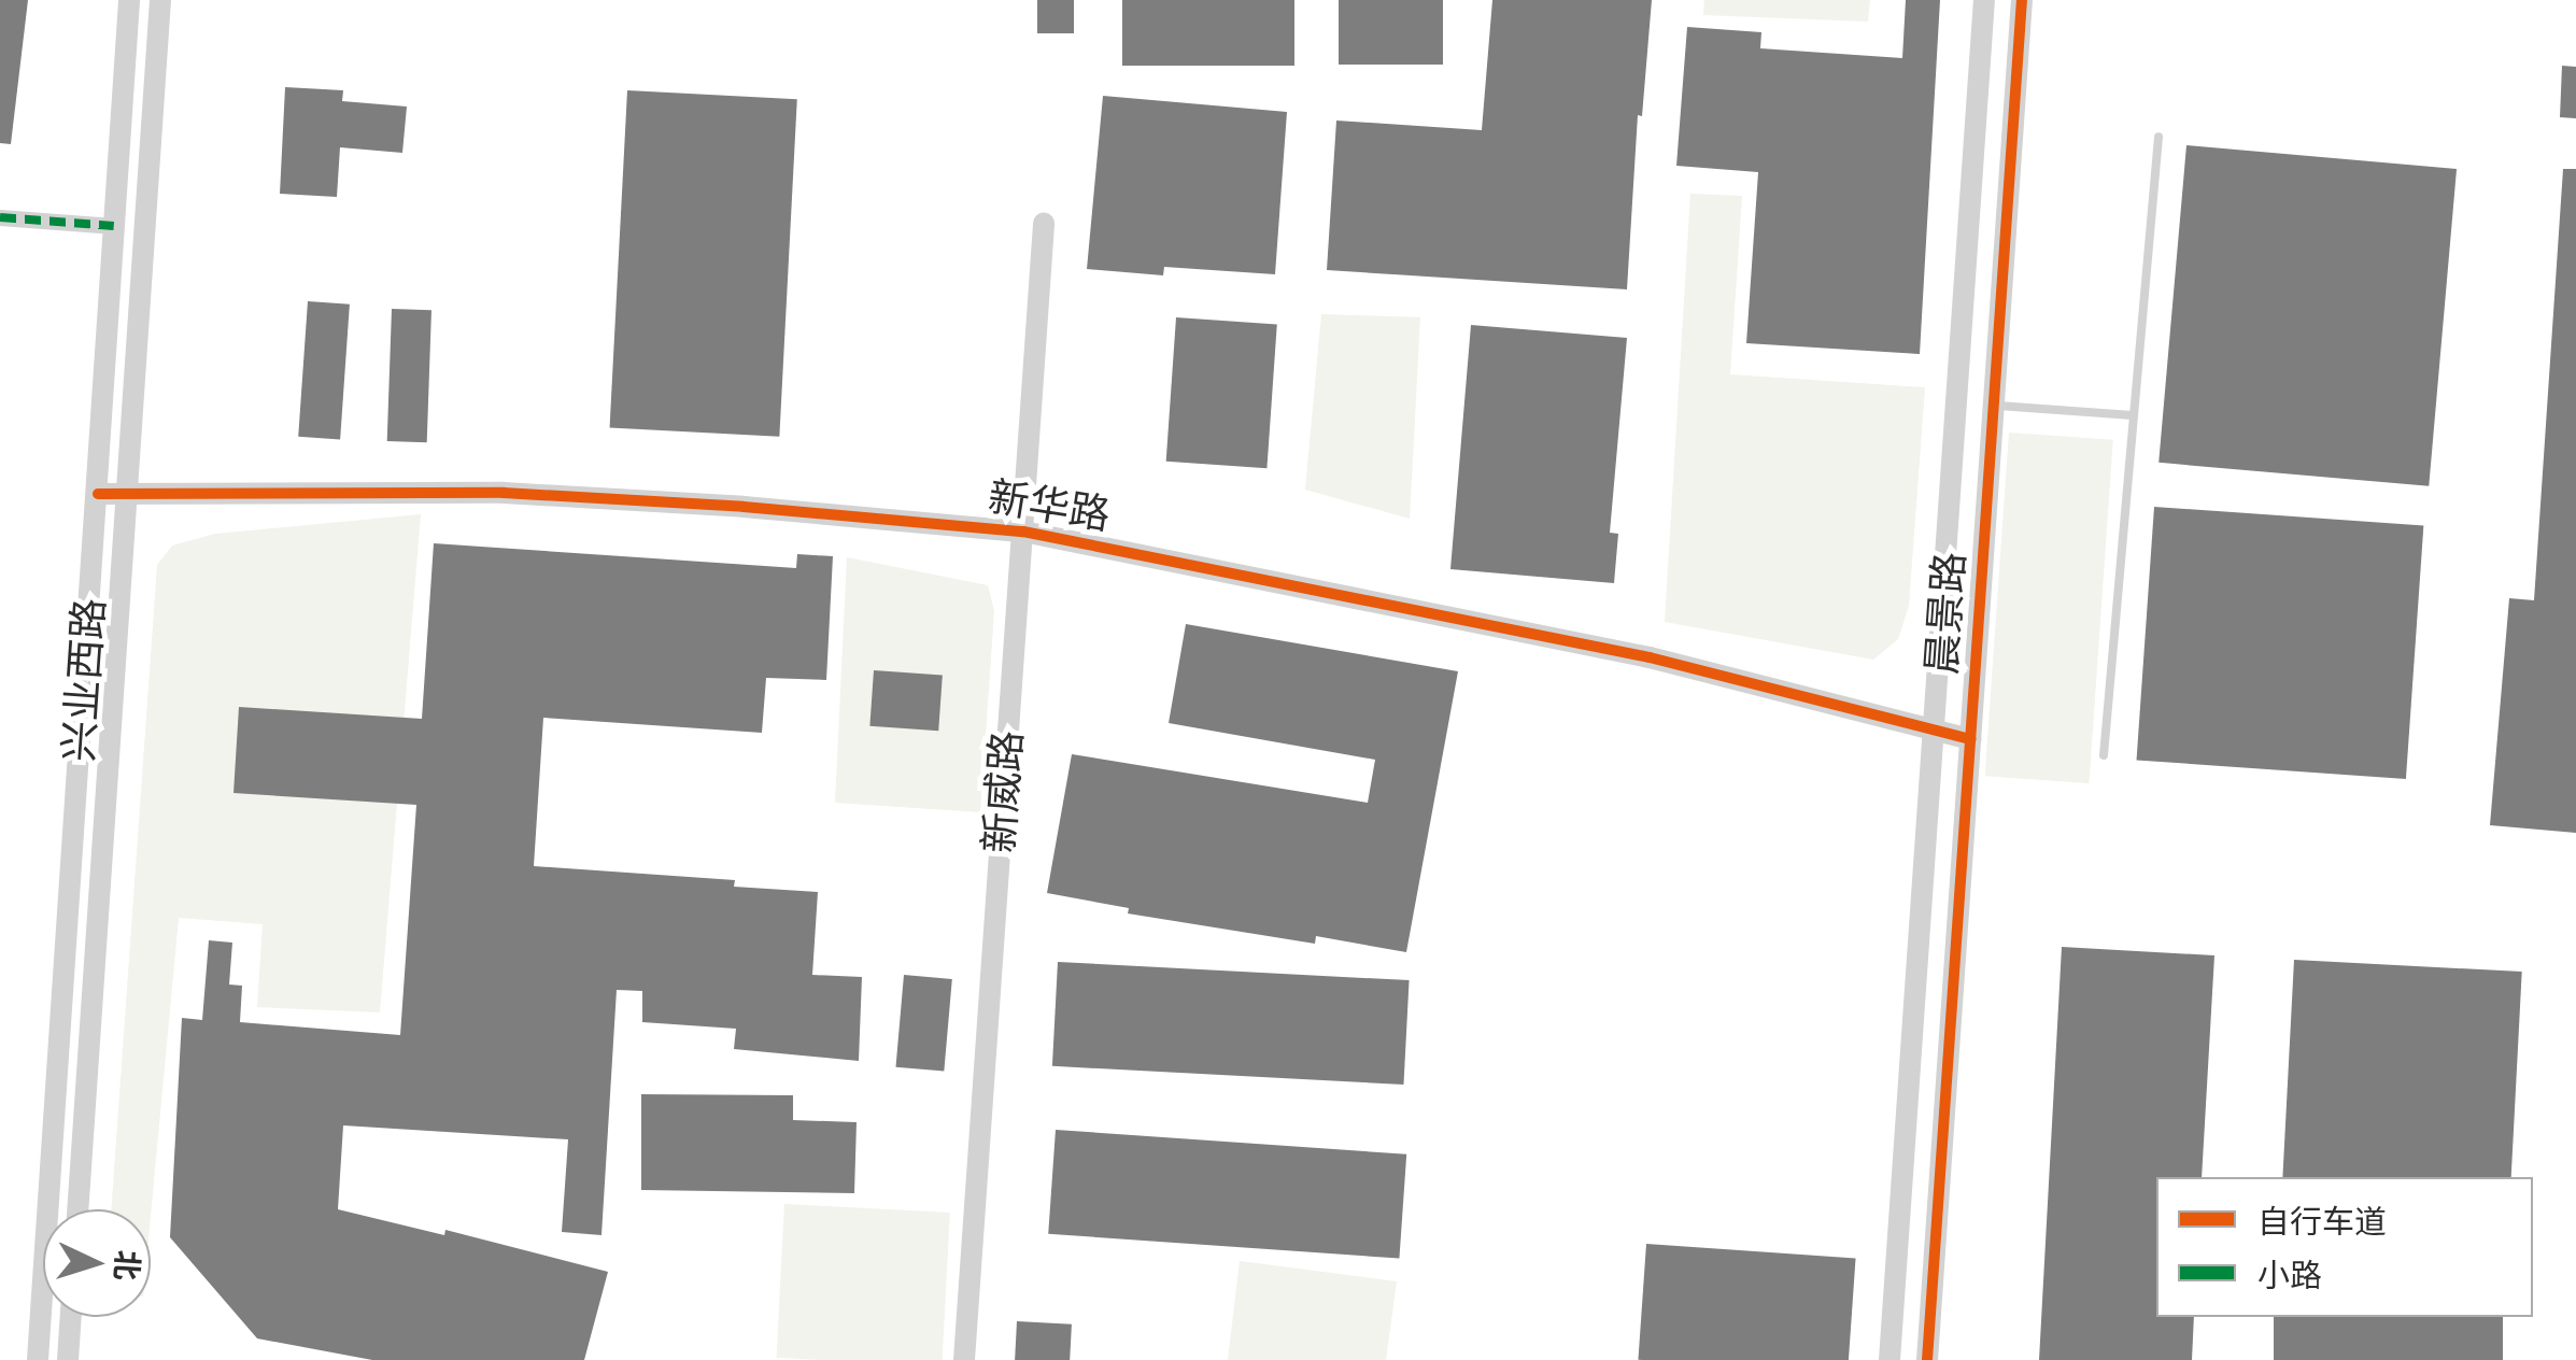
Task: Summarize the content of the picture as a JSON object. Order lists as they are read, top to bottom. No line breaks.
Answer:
{"streets":{"street":["新华路","晨景路","兴业西路","新威路"]},"crossings":[["新华路","晨景路"],["新华路","兴业西路"],["新华路","新威路"]],"legend":["自行车道","小路"],"north":"right"}
